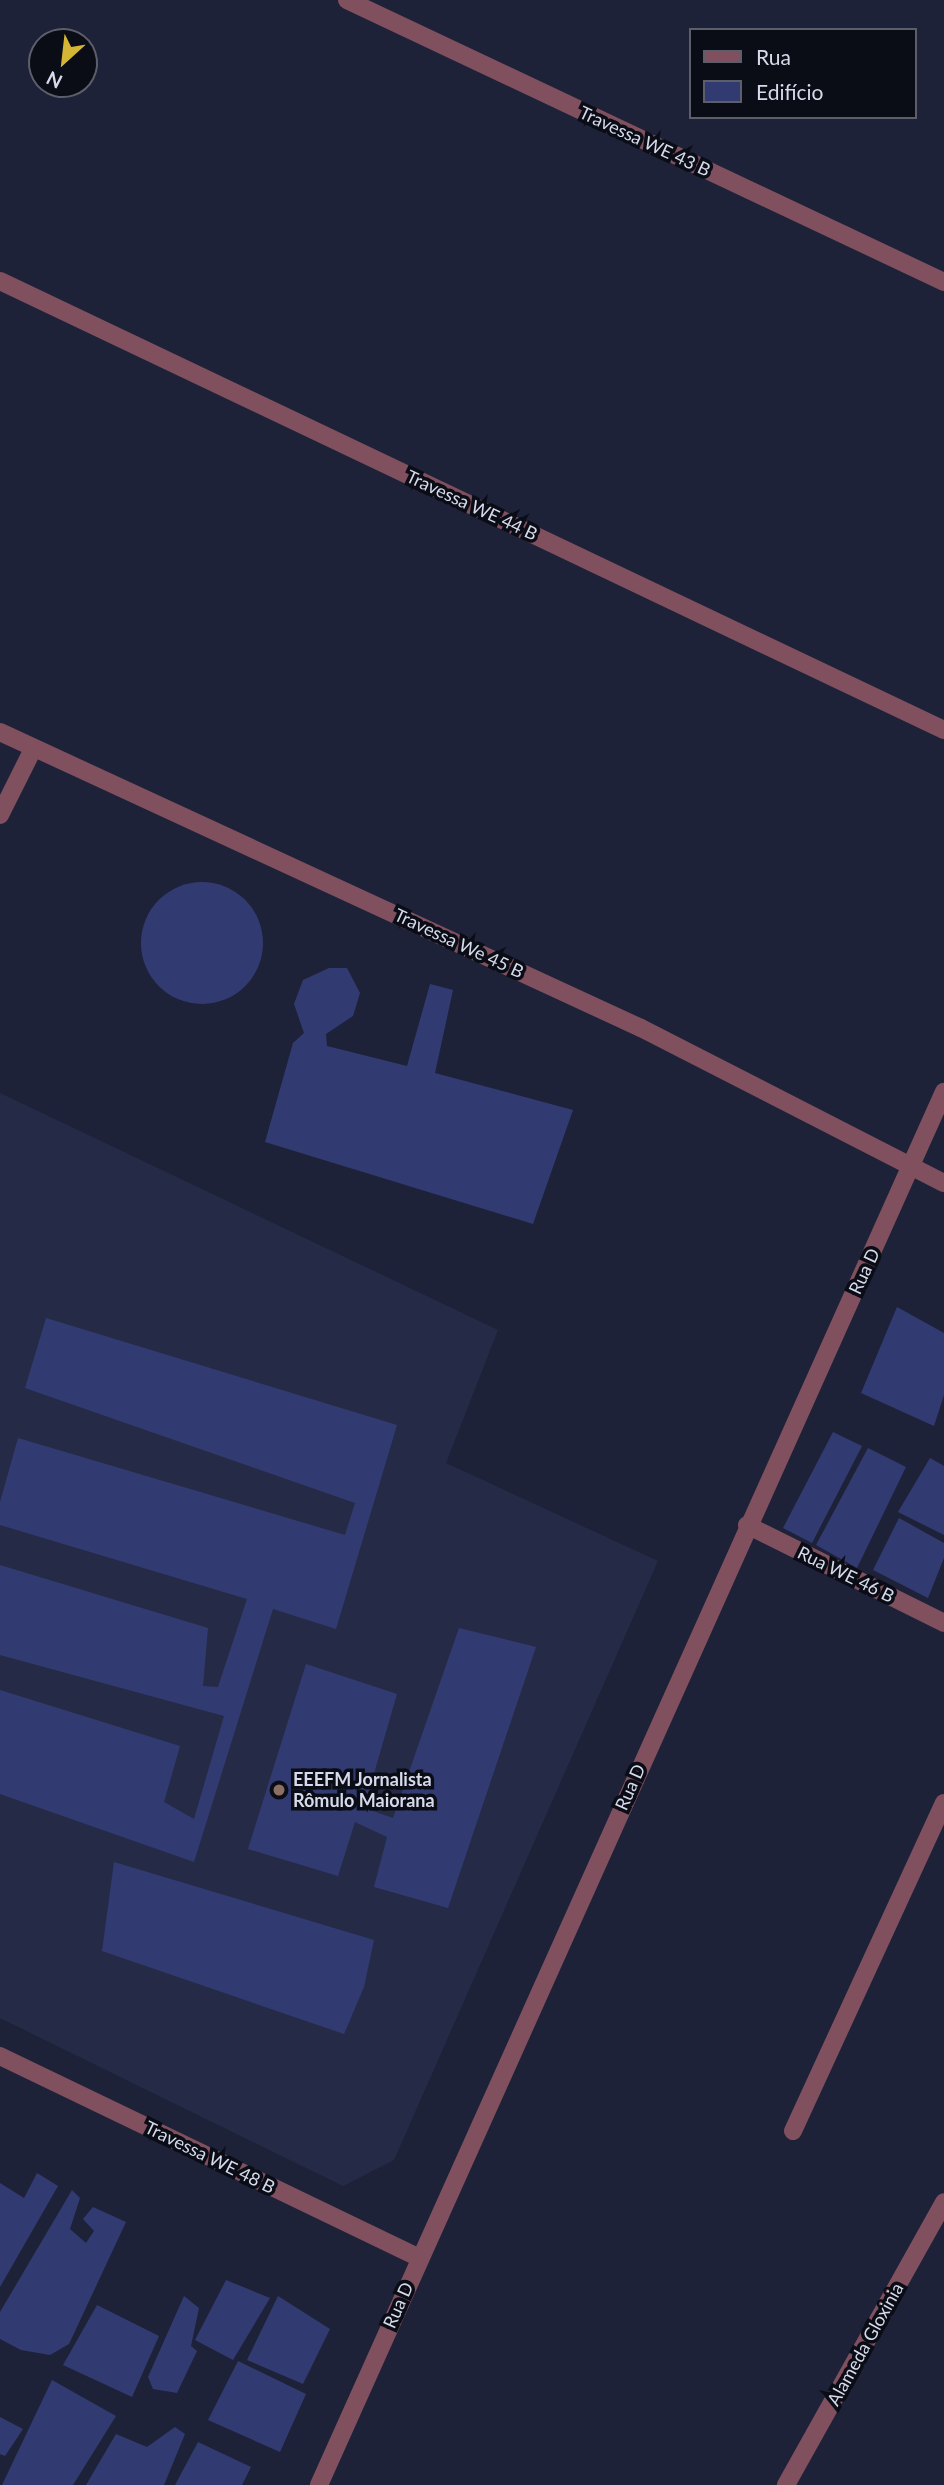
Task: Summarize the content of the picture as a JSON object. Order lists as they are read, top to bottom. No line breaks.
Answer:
{"streets":{"street":["Travessa WE 43 B","Travessa WE 44 B","Travessa We 45 B","Rua D","Rua WE 46 B","Travessa WE 48 B","Alameda Gloxinia"]},"crossings":[["Travessa We 45 B","Rua D"],["Rua D","Rua WE 46 B"],["Rua D","Travessa WE 48 B"]],"places":["EEEFM Jornalista Rômulo Maiorana"],"legend":["Rua","Edifício"],"north":"bottom left"}
